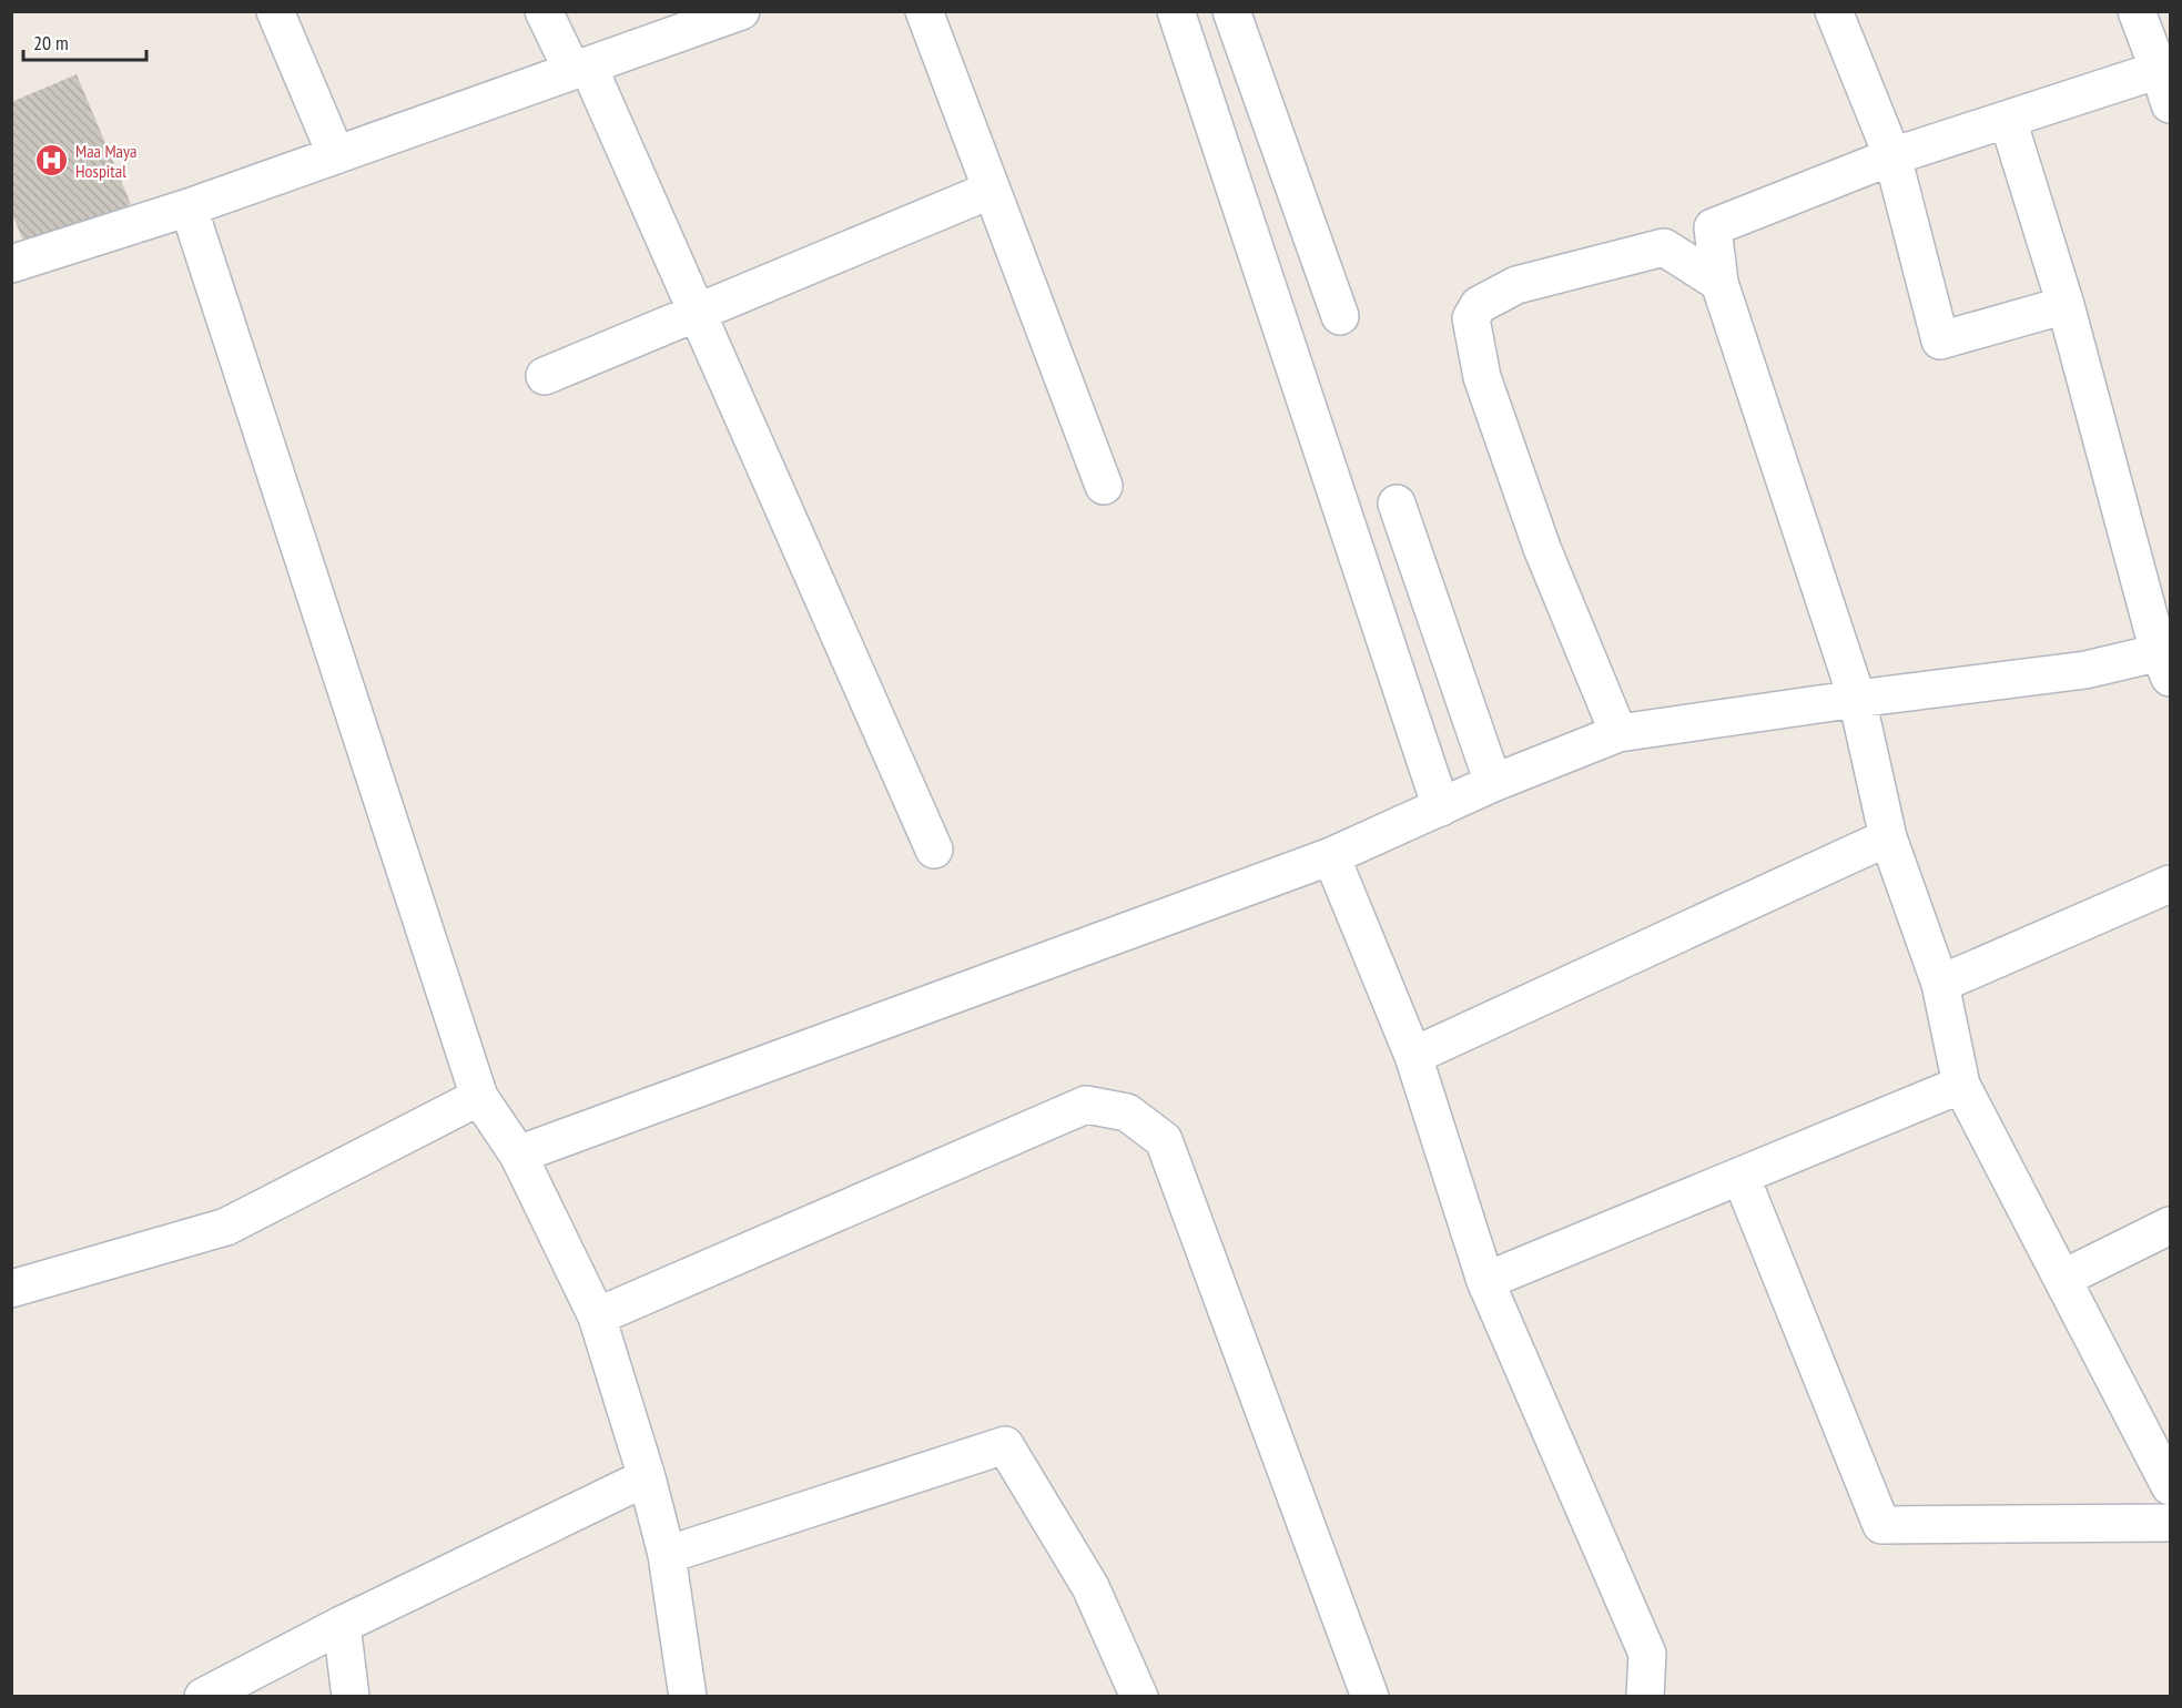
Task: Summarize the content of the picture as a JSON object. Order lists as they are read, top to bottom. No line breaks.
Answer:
{"places":{"hospital":["Maa Maya Hospital"]},"scale_bar":"20 m"}
